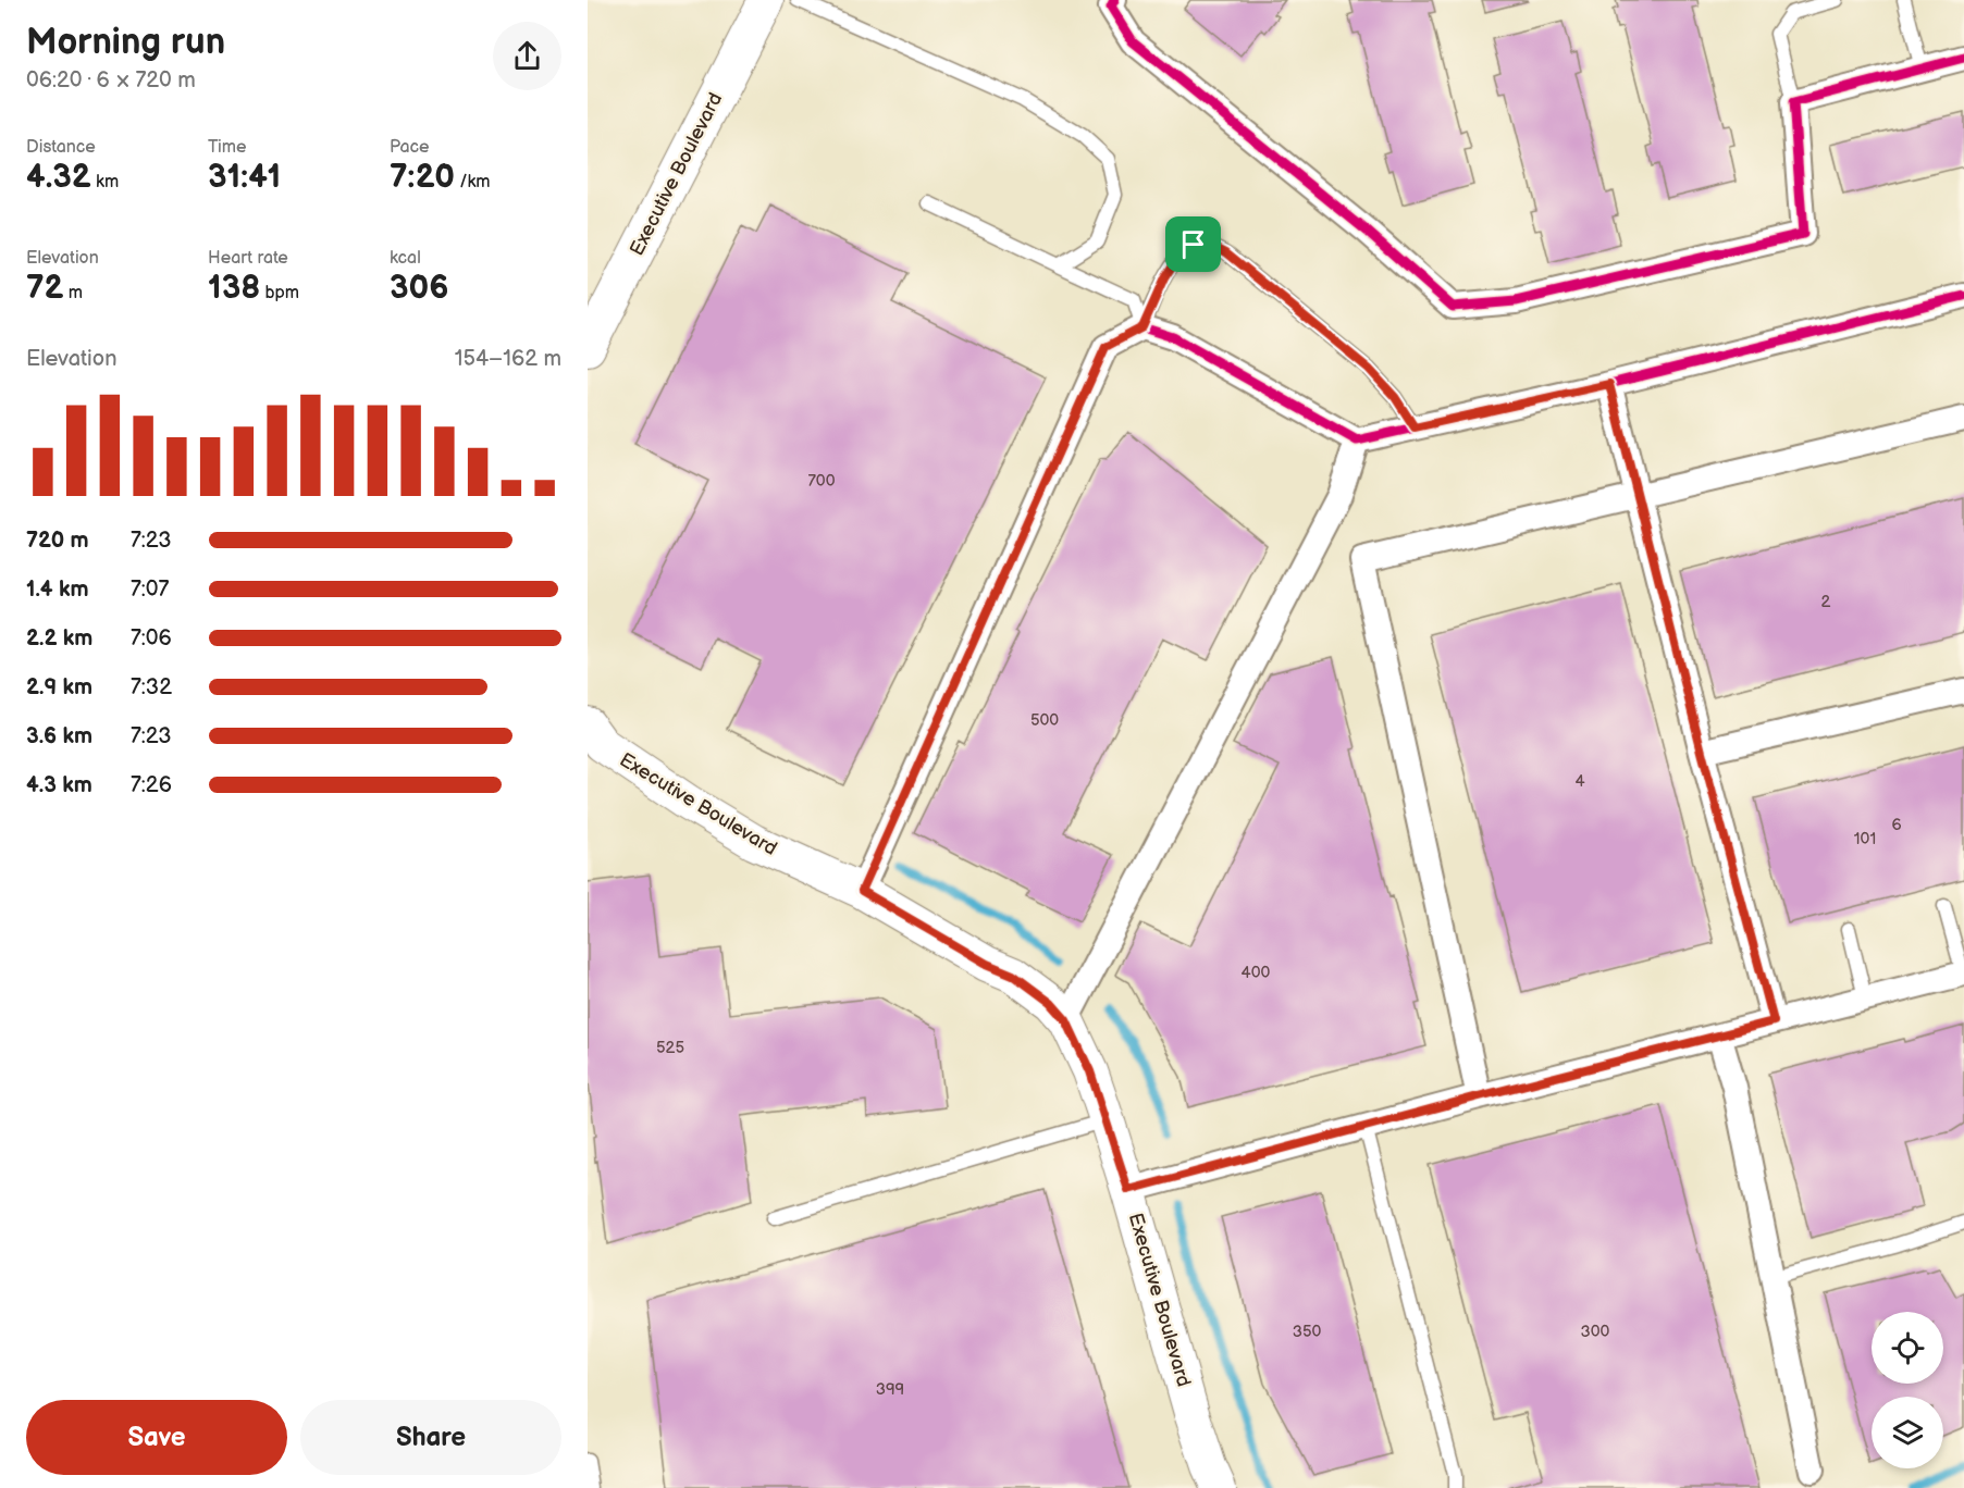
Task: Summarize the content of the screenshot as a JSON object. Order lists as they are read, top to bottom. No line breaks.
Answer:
{"streets":{"street":["Executive Boulevard"]},"house_numbers":["700","2","500","4","6","101","400","525","350","300","399"],"page":{"heading":["Morning run","06:20 · 6 × 720 m"],"stats":[["Distance","4.32 km"],["Time","31:41"],["Pace","7:20 /km"],["Elevation","72 m"],["Heart rate","138 bpm"],["kcal","306"]],"chart":["Elevation","154–162 m"],"list":[{"name":"720 m","note":"7:23"},{"name":"1.4 km","note":"7:07"},{"name":"2.2 km","note":"7:06"},{"name":"2.9 km","note":"7:32"},{"name":"3.6 km","note":"7:23"},{"name":"4.3 km","note":"7:26"}],"buttons":["Save","Share"]}}
